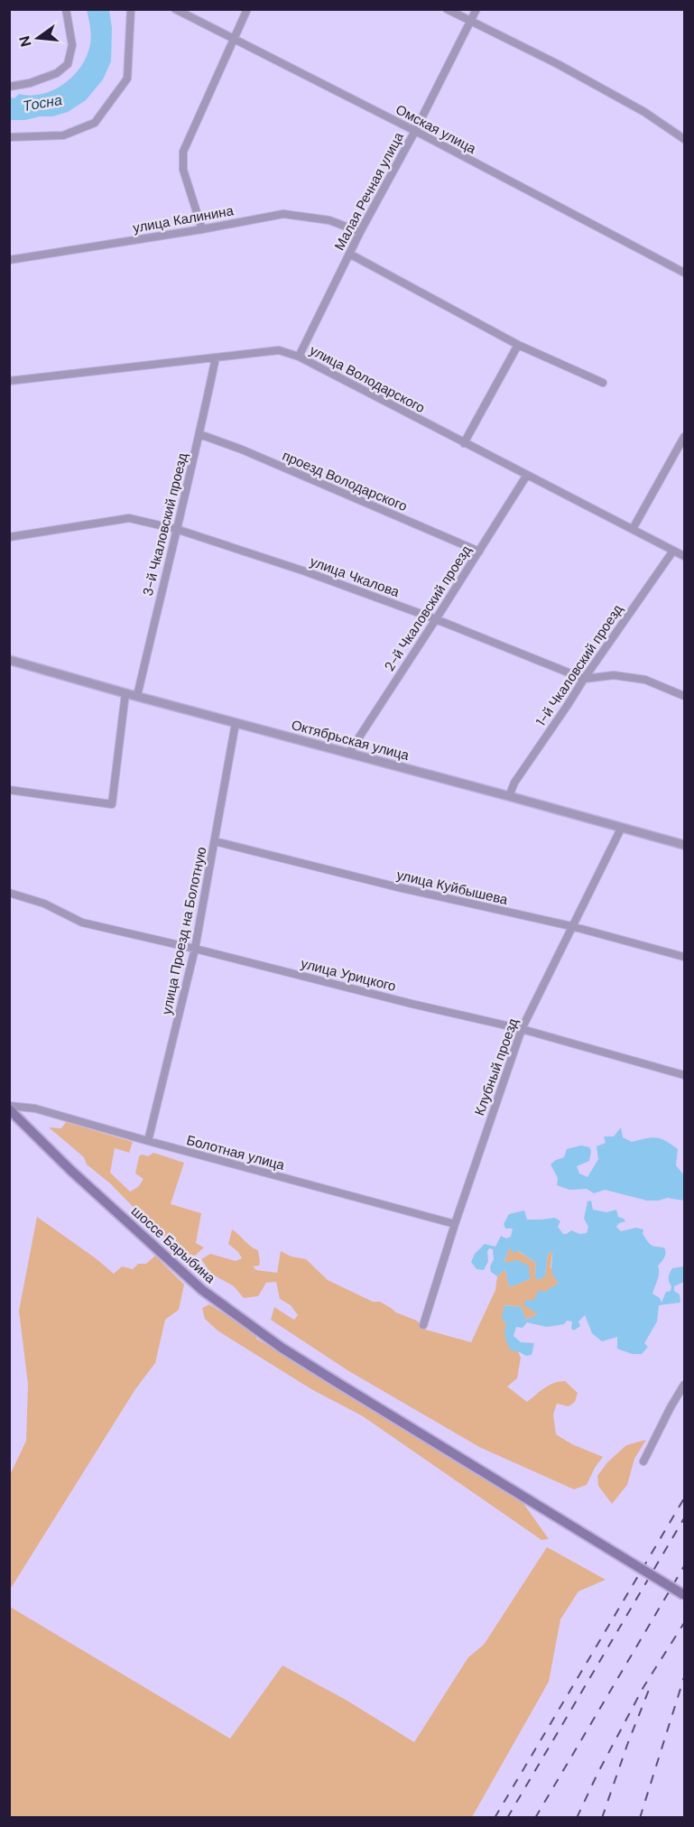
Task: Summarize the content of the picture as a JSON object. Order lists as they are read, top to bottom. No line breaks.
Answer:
{"streets":{"main road":["шоссе Барыбина"],"street":["Омская улица","Малая Речная улица","улица Калинина","улица Володарского","проезд Володарского","3-й Чкаловский проезд","улица Чкалова","2-й Чкаловский проезд","1-й Чкаловский проезд","Октябрьская улица","улица Куйбышева","улица Проезд на Болотную","улица Урицкого","Клубный проезд","Болотная улица"]},"crossings":[["Омская улица","Малая Речная улица"],["Малая Речная улица","улица Калинина"],["Малая Речная улица","улица Володарского"],["улица Володарского","3-й Чкаловский проезд"],["улица Володарского","2-й Чкаловский проезд"],["улица Володарского","1-й Чкаловский проезд"],["проезд Володарского","3-й Чкаловский проезд"],["проезд Володарского","2-й Чкаловский проезд"],["3-й Чкаловский проезд","улица Чкалова"],["3-й Чкаловский проезд","Октябрьская улица"],["улица Чкалова","2-й Чкаловский проезд"],["улица Чкалова","1-й Чкаловский проезд"],["2-й Чкаловский проезд","Октябрьская улица"],["1-й Чкаловский проезд","Октябрьская улица"],["Октябрьская улица","улица Проезд на Болотную"],["Октябрьская улица","Клубный проезд"],["улица Куйбышева","улица Проезд на Болотную"],["улица Куйбышева","Клубный проезд"],["улица Проезд на Болотную","улица Урицкого"],["улица Проезд на Болотную","Болотная улица"],["улица Урицкого","Клубный проезд"],["Клубный проезд","Болотная улица"],["Болотная улица","шоссе Барыбина"]],"water":["Тосна"],"north":"left"}
